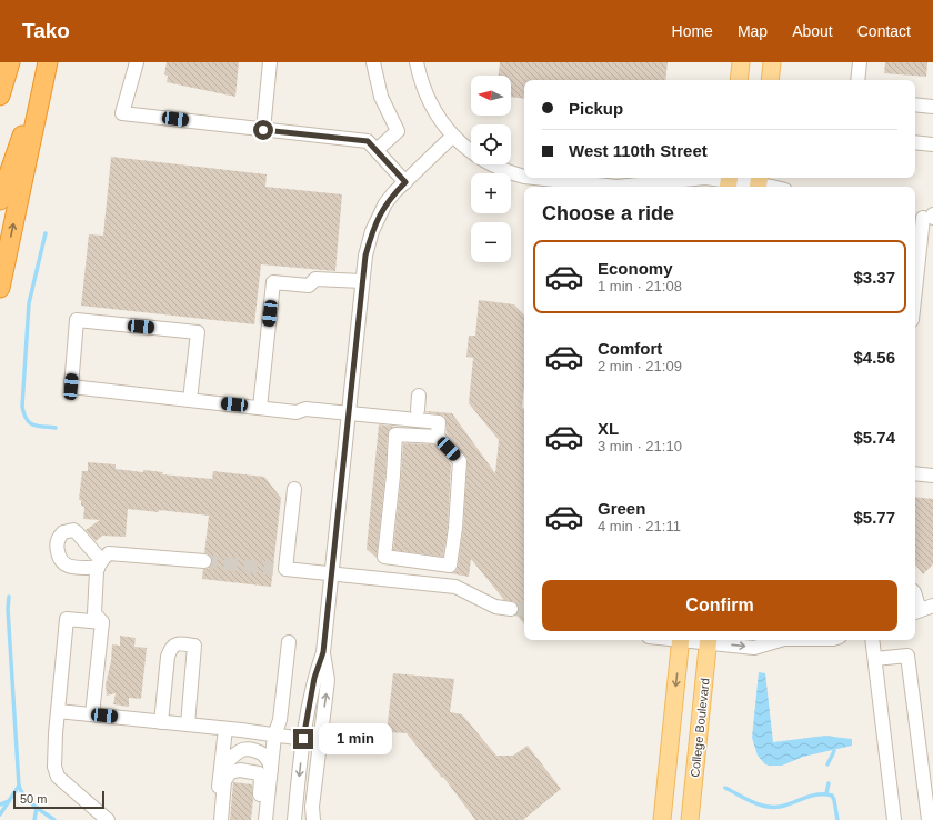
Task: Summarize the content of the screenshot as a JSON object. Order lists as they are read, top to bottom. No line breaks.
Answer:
{"streets":{"main road":["College Boulevard"]},"scale_bar":"50 m","north":"left","page":{"header":"Tako","nav":["Home","Map","About","Contact"],"map_buttons":["+","−"],"banner":["Pickup","West 110th Street"],"heading":"Choose a ride","list":[{"name":"Economy","note":"1 min · 21:08","value":"$3.37"},{"name":"Comfort","note":"2 min · 21:09","value":"$4.56"},{"name":"XL","note":"3 min · 21:10","value":"$5.74"},{"name":"Green","note":"4 min · 21:11","value":"$5.77"}],"buttons":"Confirm","bubble":"1 min","scale":"50 m"}}
